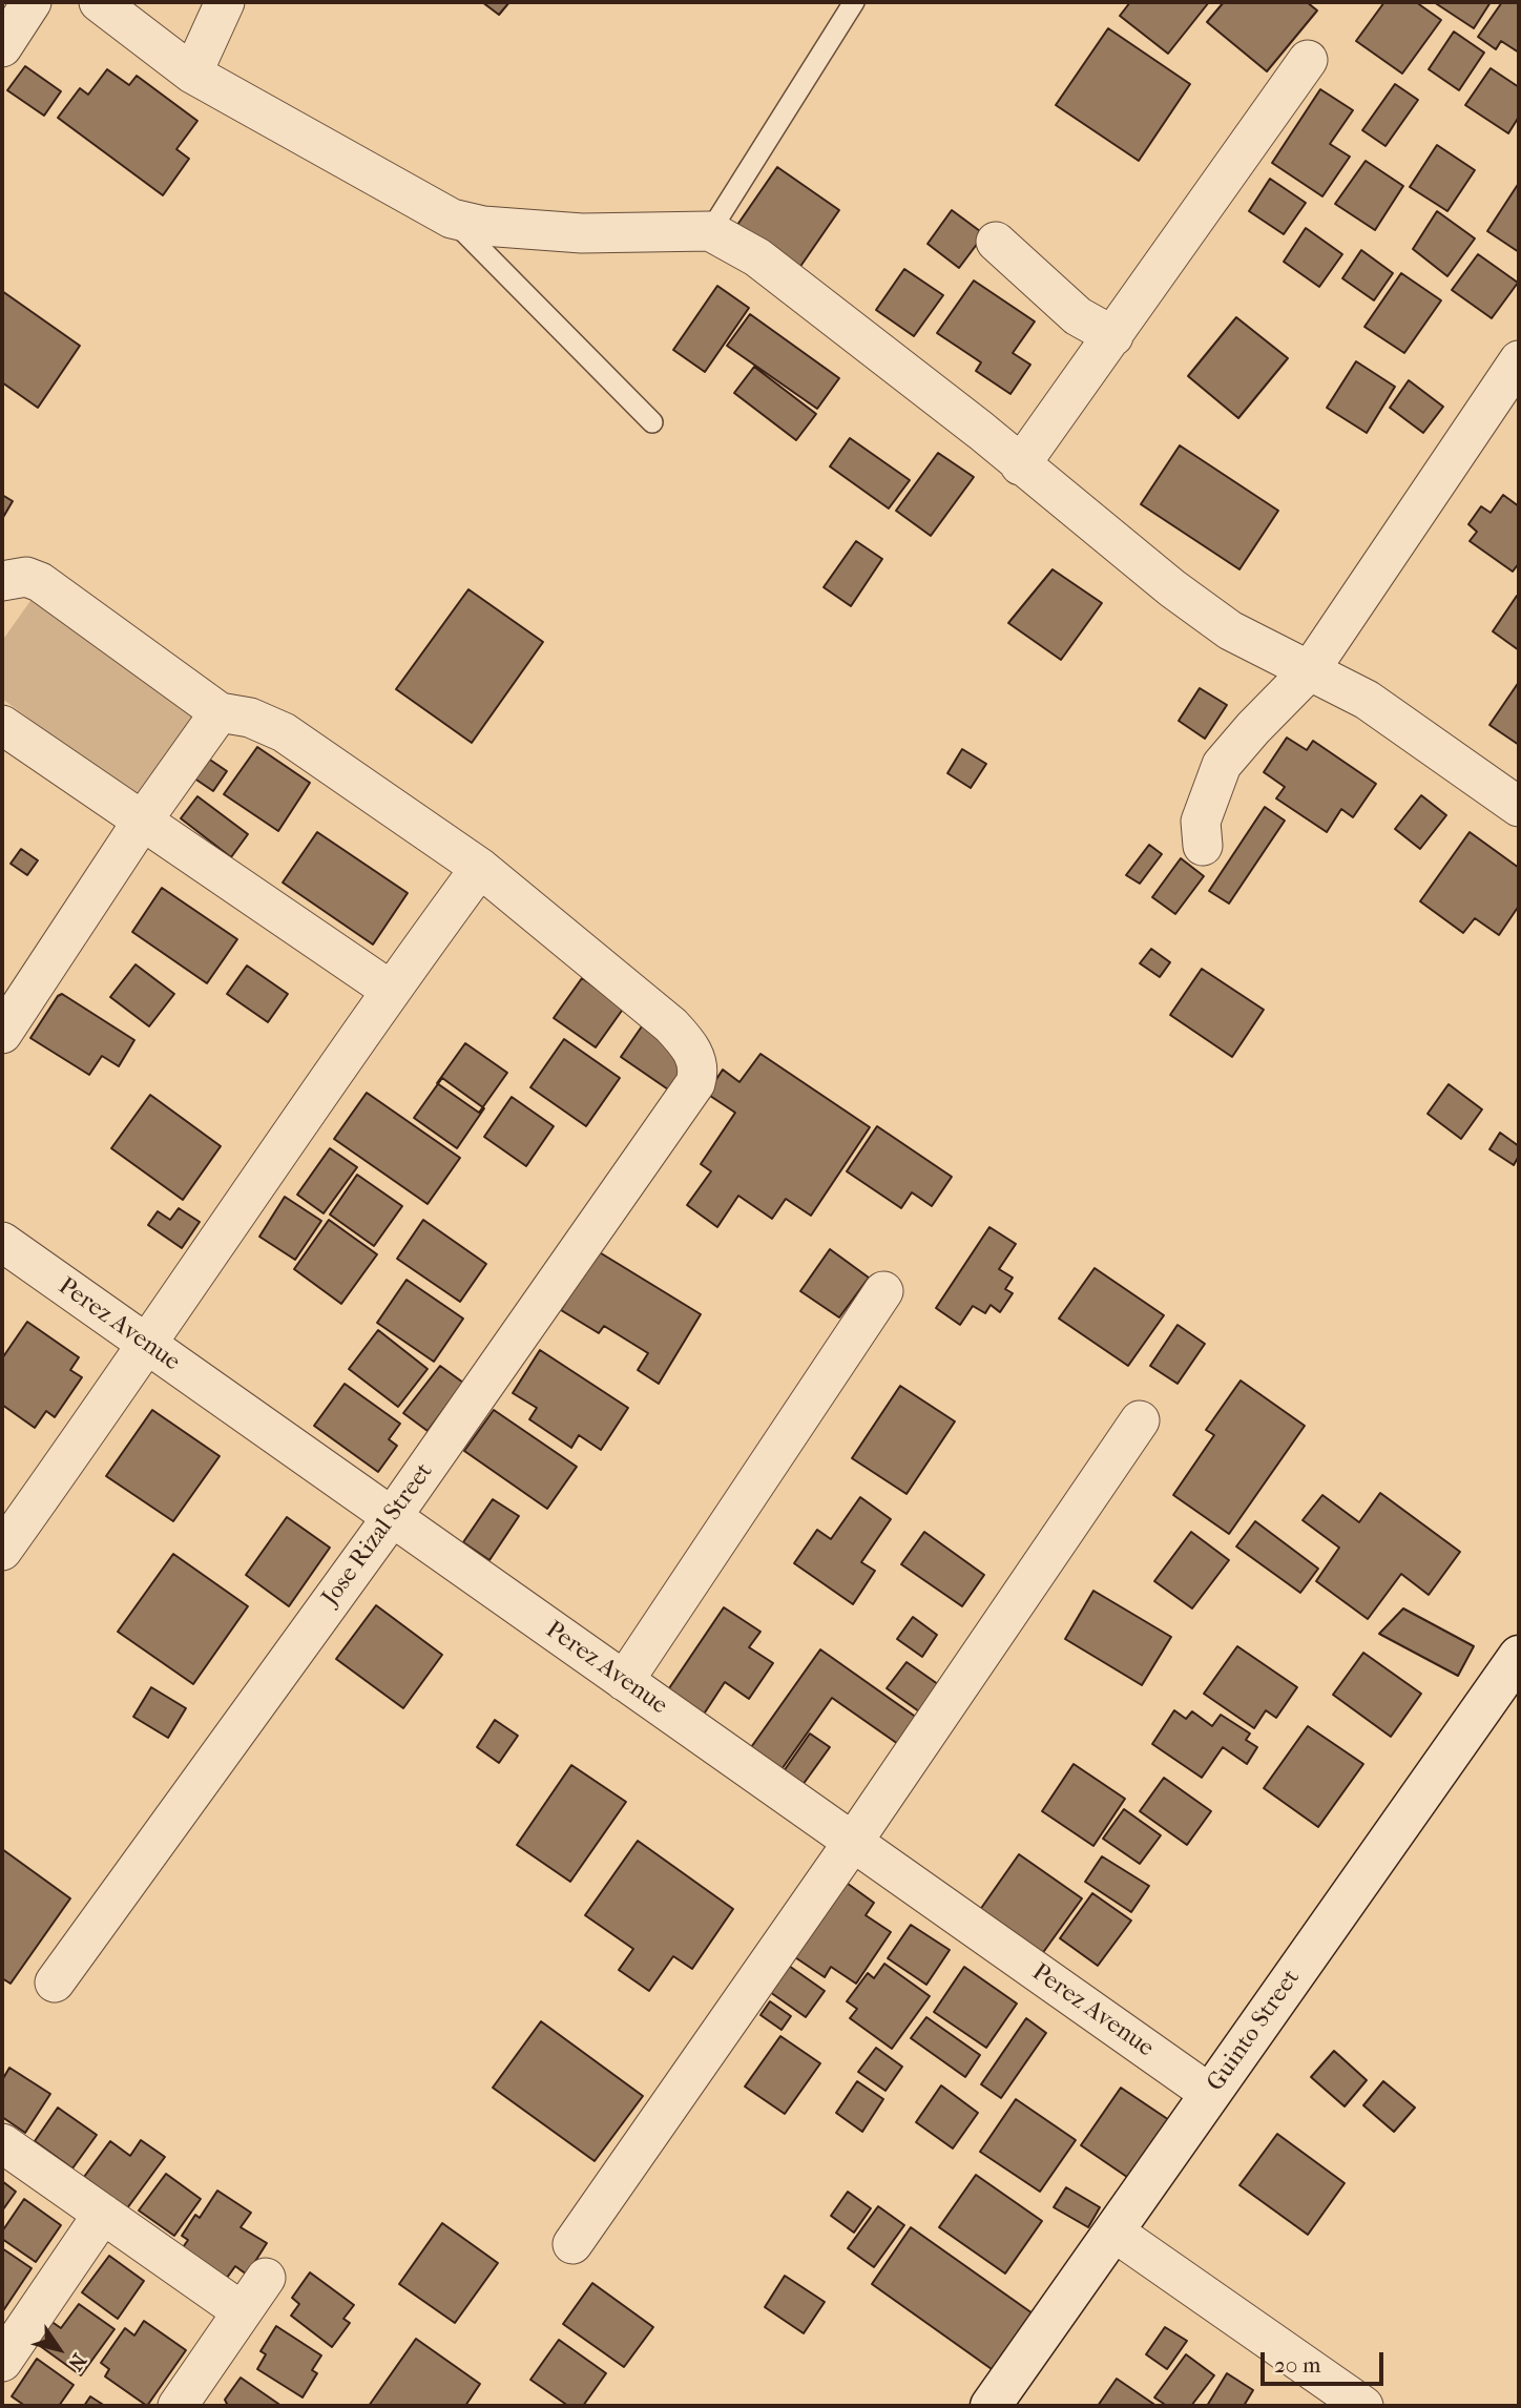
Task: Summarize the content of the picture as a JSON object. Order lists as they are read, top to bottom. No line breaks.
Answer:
{"streets":{"street":["Perez Avenue","Jose Rizal Street","Guinto Street"]},"crossings":[["Perez Avenue","Jose Rizal Street"],["Perez Avenue","Guinto Street"]],"scale_bar":"20 m","north":"bottom right"}
